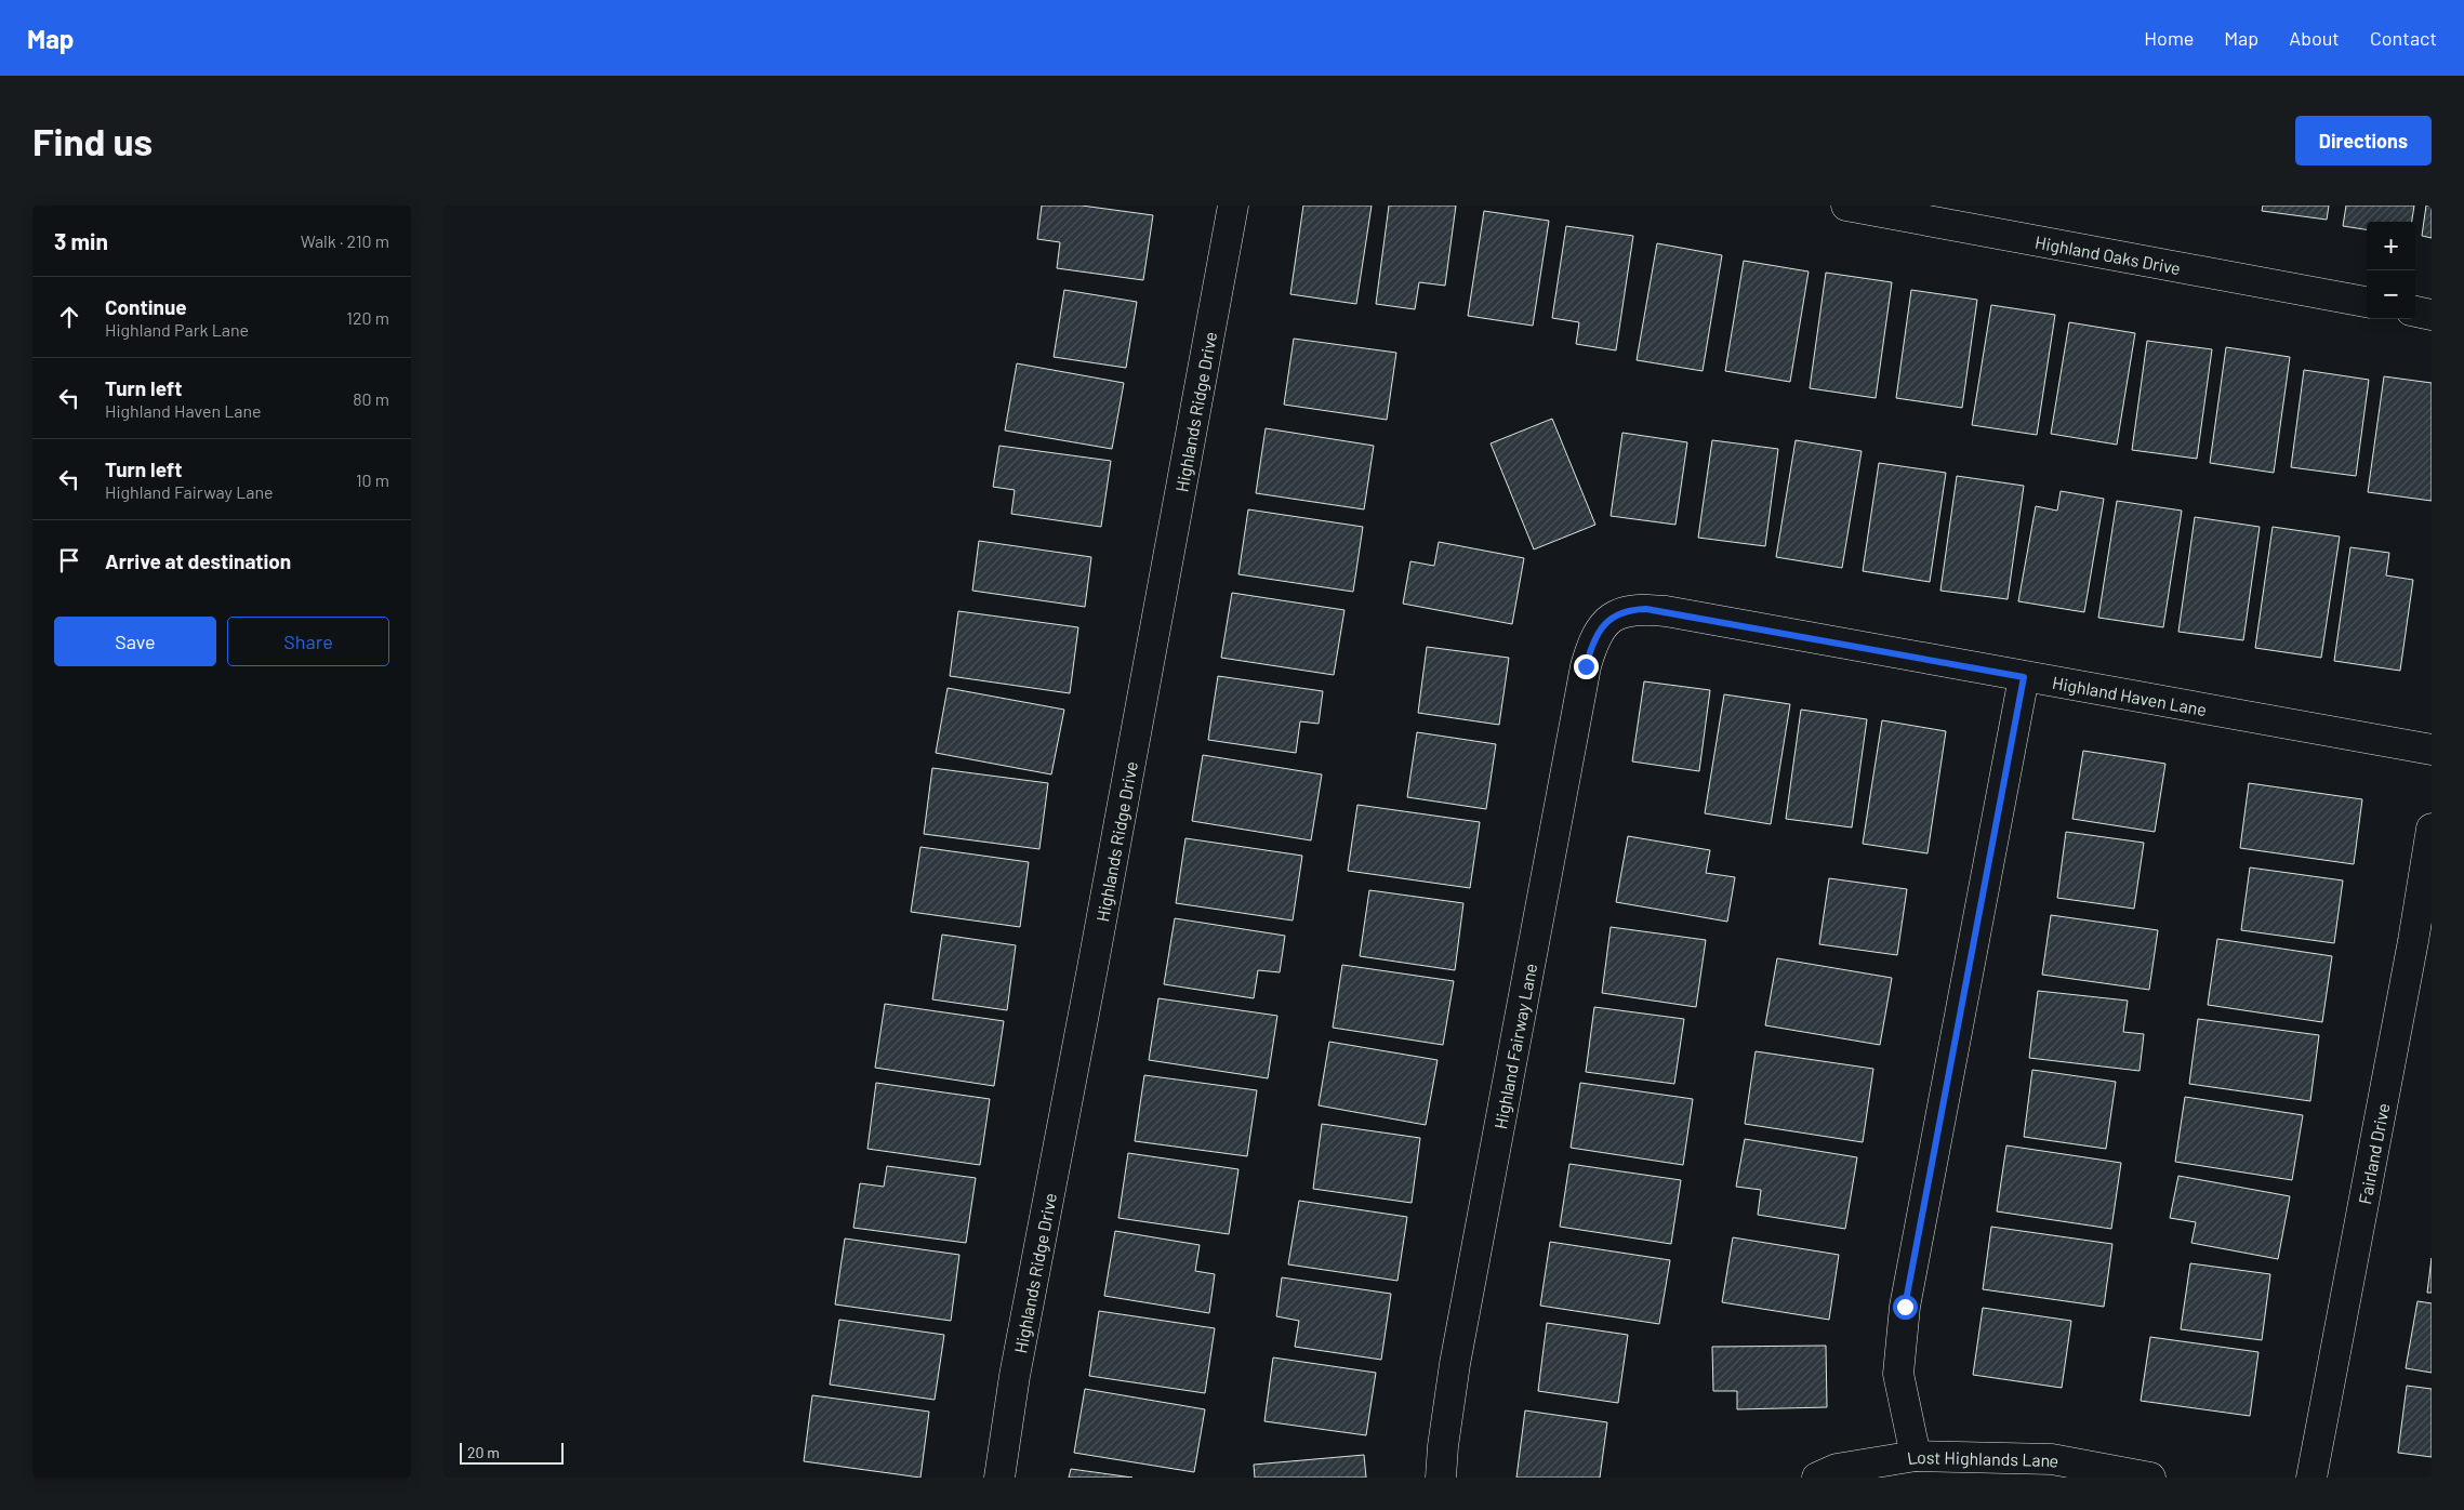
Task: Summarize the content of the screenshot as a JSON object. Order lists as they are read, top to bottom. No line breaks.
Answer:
{"streets":{"street":["Highland Oaks Drive","Highlands Ridge Drive","Highland Haven Lane","Highland Fairway Lane","Fairland Drive","Lost Highlands Lane"]},"crossings":[["Highland Haven Lane","Highland Fairway Lane"]],"scale_bar":"20 m","page":{"header":"Map","nav":["Home","Map","About","Contact"],"buttons":["Directions",["Save","Share"]],"title":"Find us","heading":["3 min","Walk · 210 m"],"map_buttons":["+","−"],"list":[["Continue","Highland Park Lane","120 m"],["Turn left","Highland Haven Lane","80 m"],["Turn left","Highland Fairway Lane","10 m"],"Arrive at destination"],"scale":"20 m"}}
